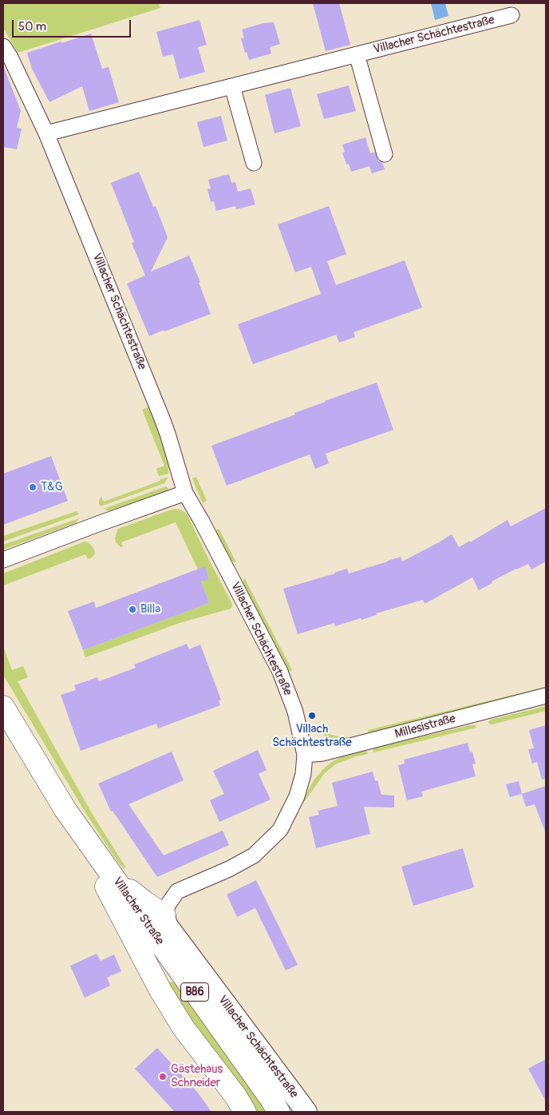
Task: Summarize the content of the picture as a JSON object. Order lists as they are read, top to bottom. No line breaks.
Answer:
{"streets":{"main road":["Villacher Straße","B86"],"street":["Villacher Schächtestraße","Millesistraße"]},"crossings":[["Villacher Schächtestraße","Millesistraße"]],"places":["T&G","Billa","Villach Schächtestraße","Gästehaus Schneider"],"scale_bar":"50 m"}
